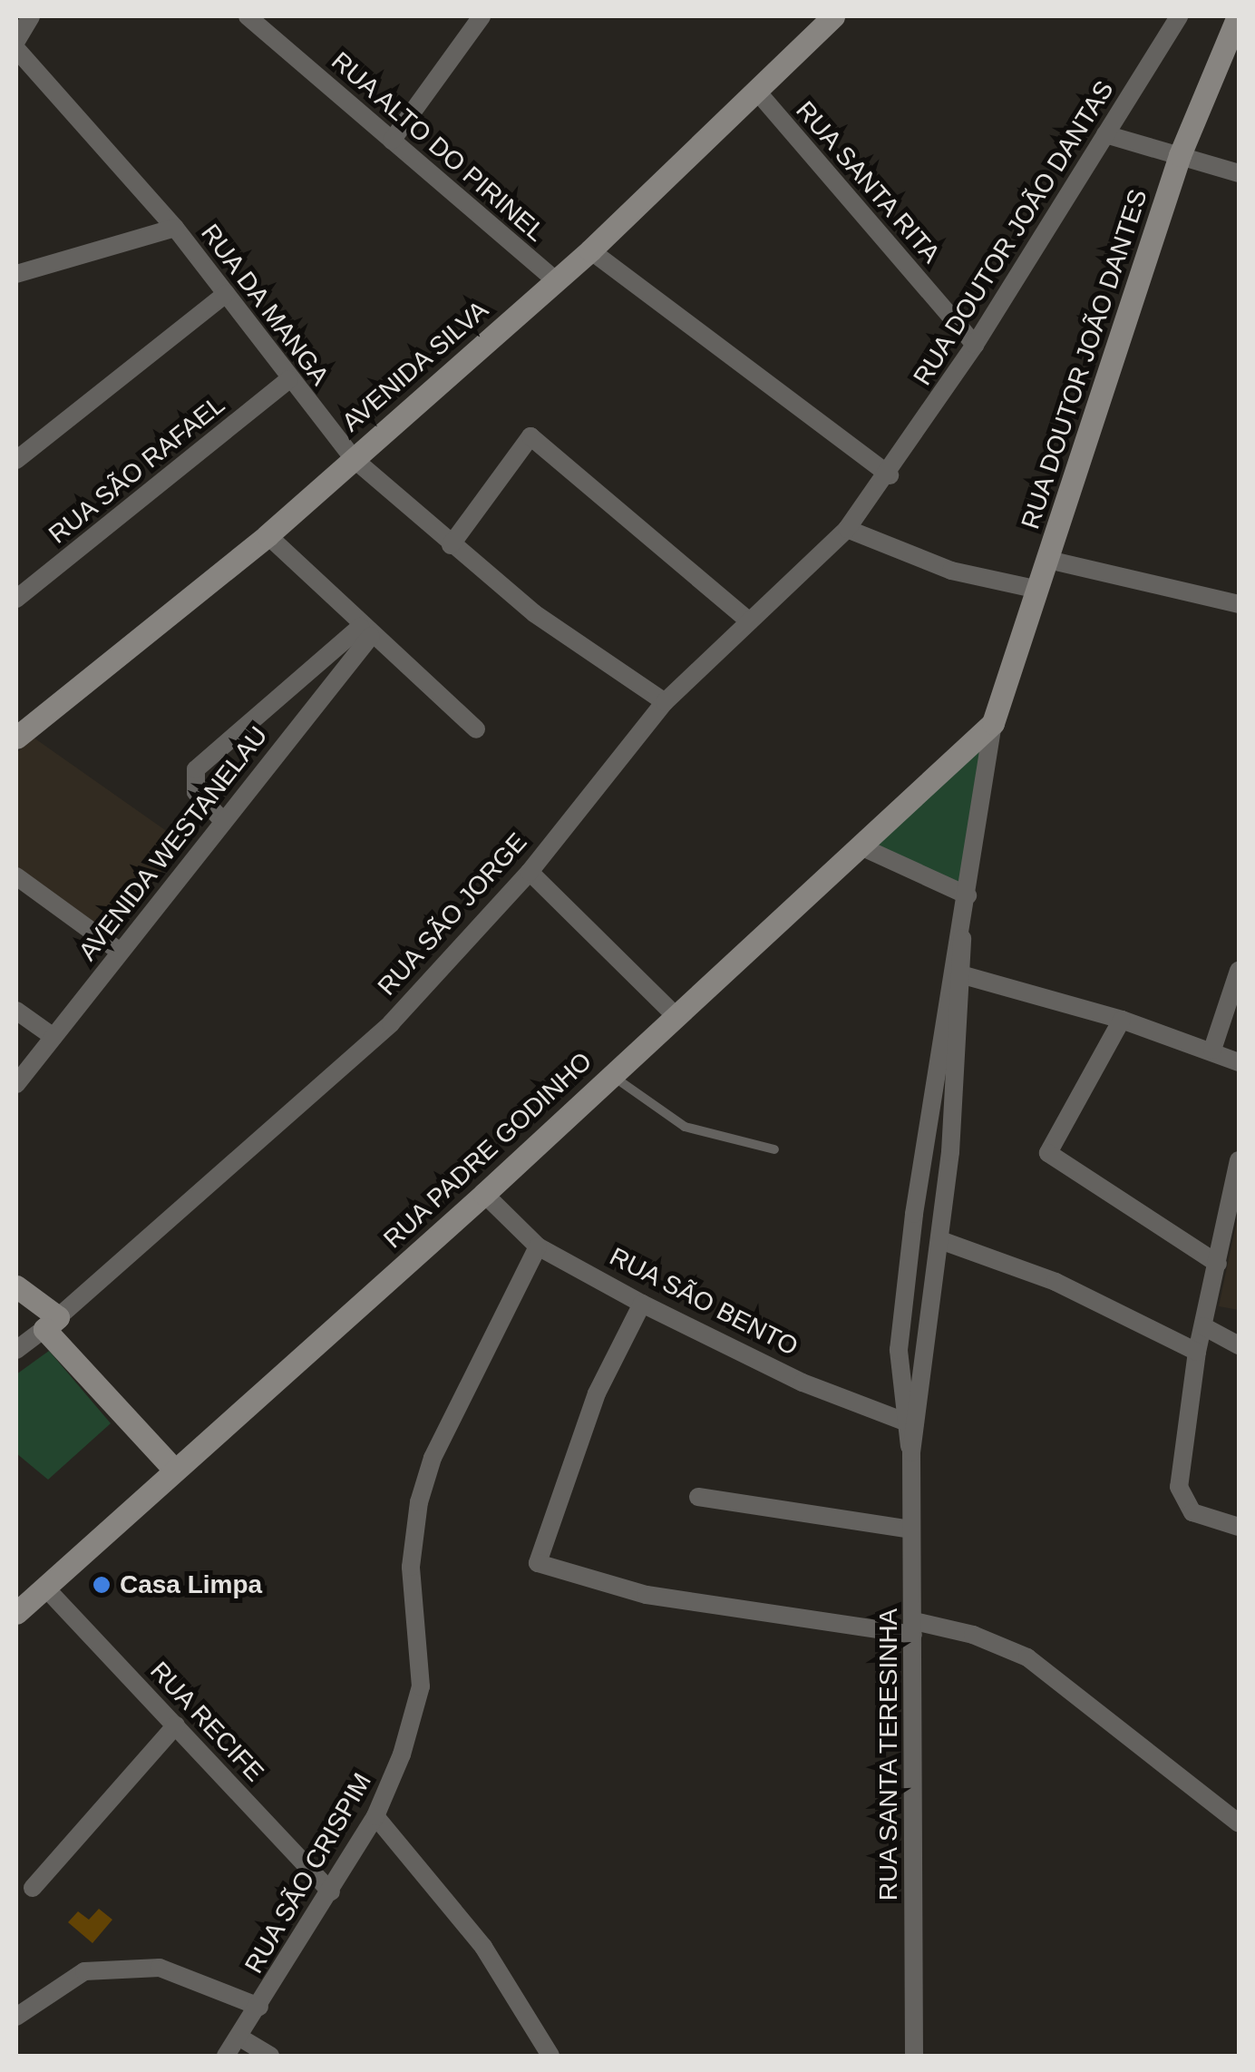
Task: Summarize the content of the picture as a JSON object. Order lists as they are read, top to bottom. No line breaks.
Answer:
{"streets":{"street":["RUA ALTO DO PIRINEL","RUA SANTA RITA","RUA DOUTOR JOÃO DANTAS","RUA DA MANGA","RUA DOUTOR JOÃO DANTES","AVENIDA SILVA","RUA SÃO RAFAEL","AVENIDA WESTANELAU","RUA SÃO JORGE","RUA PADRE GODINHO","RUA SÃO BENTO","RUA RECIFE","RUA SANTA TERESINHA","RUA SÃO CRISPIM"]},"crossings":[["RUA ALTO DO PIRINEL","AVENIDA SILVA"],["RUA SANTA RITA","RUA DOUTOR JOÃO DANTAS"],["RUA SANTA RITA","AVENIDA SILVA"],["RUA DOUTOR JOÃO DANTAS","RUA SÃO JORGE"],["RUA DA MANGA","AVENIDA SILVA"],["RUA DA MANGA","RUA SÃO RAFAEL"],["RUA DA MANGA","RUA SÃO JORGE"],["RUA DOUTOR JOÃO DANTES","RUA PADRE GODINHO"],["RUA DOUTOR JOÃO DANTES","RUA SANTA TERESINHA"],["RUA PADRE GODINHO","RUA SÃO BENTO"],["RUA PADRE GODINHO","RUA RECIFE"],["RUA PADRE GODINHO","RUA SANTA TERESINHA"],["RUA SÃO BENTO","RUA SANTA TERESINHA"],["RUA SÃO BENTO","RUA SÃO CRISPIM"],["RUA RECIFE","RUA SÃO CRISPIM"]],"places":["Casa Limpa"]}
